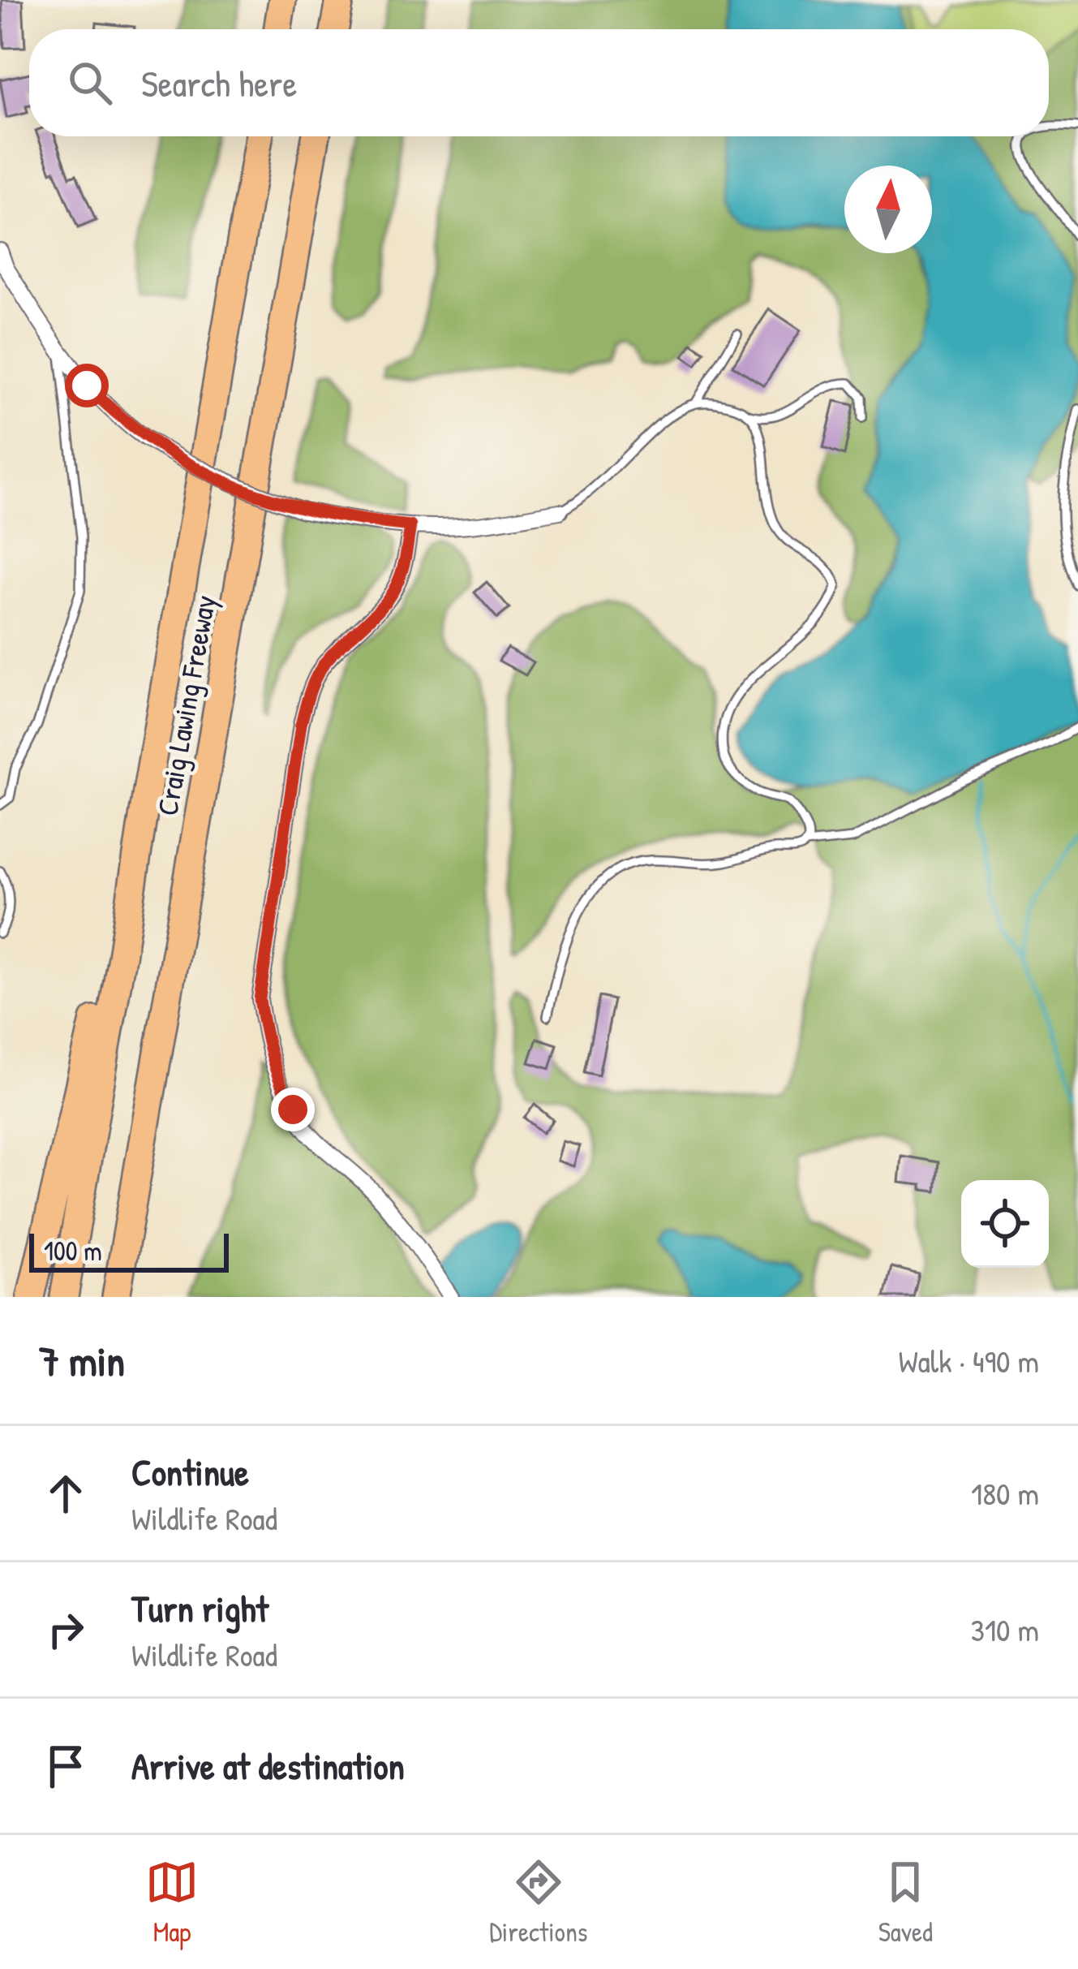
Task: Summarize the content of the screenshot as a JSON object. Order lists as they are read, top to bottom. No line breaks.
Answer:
{"streets":{"highway":["Craig Lawing Freeway"]},"scale_bar":"100 m","north":"top","page":{"search":"Search here","scale":"100 m","heading":["7 min","Walk · 490 m"],"list":[["Continue","Wildlife Road","180 m"],["Turn right","Wildlife Road","310 m"],"Arrive at destination"],"nav":["Map","Directions","Saved"]}}
